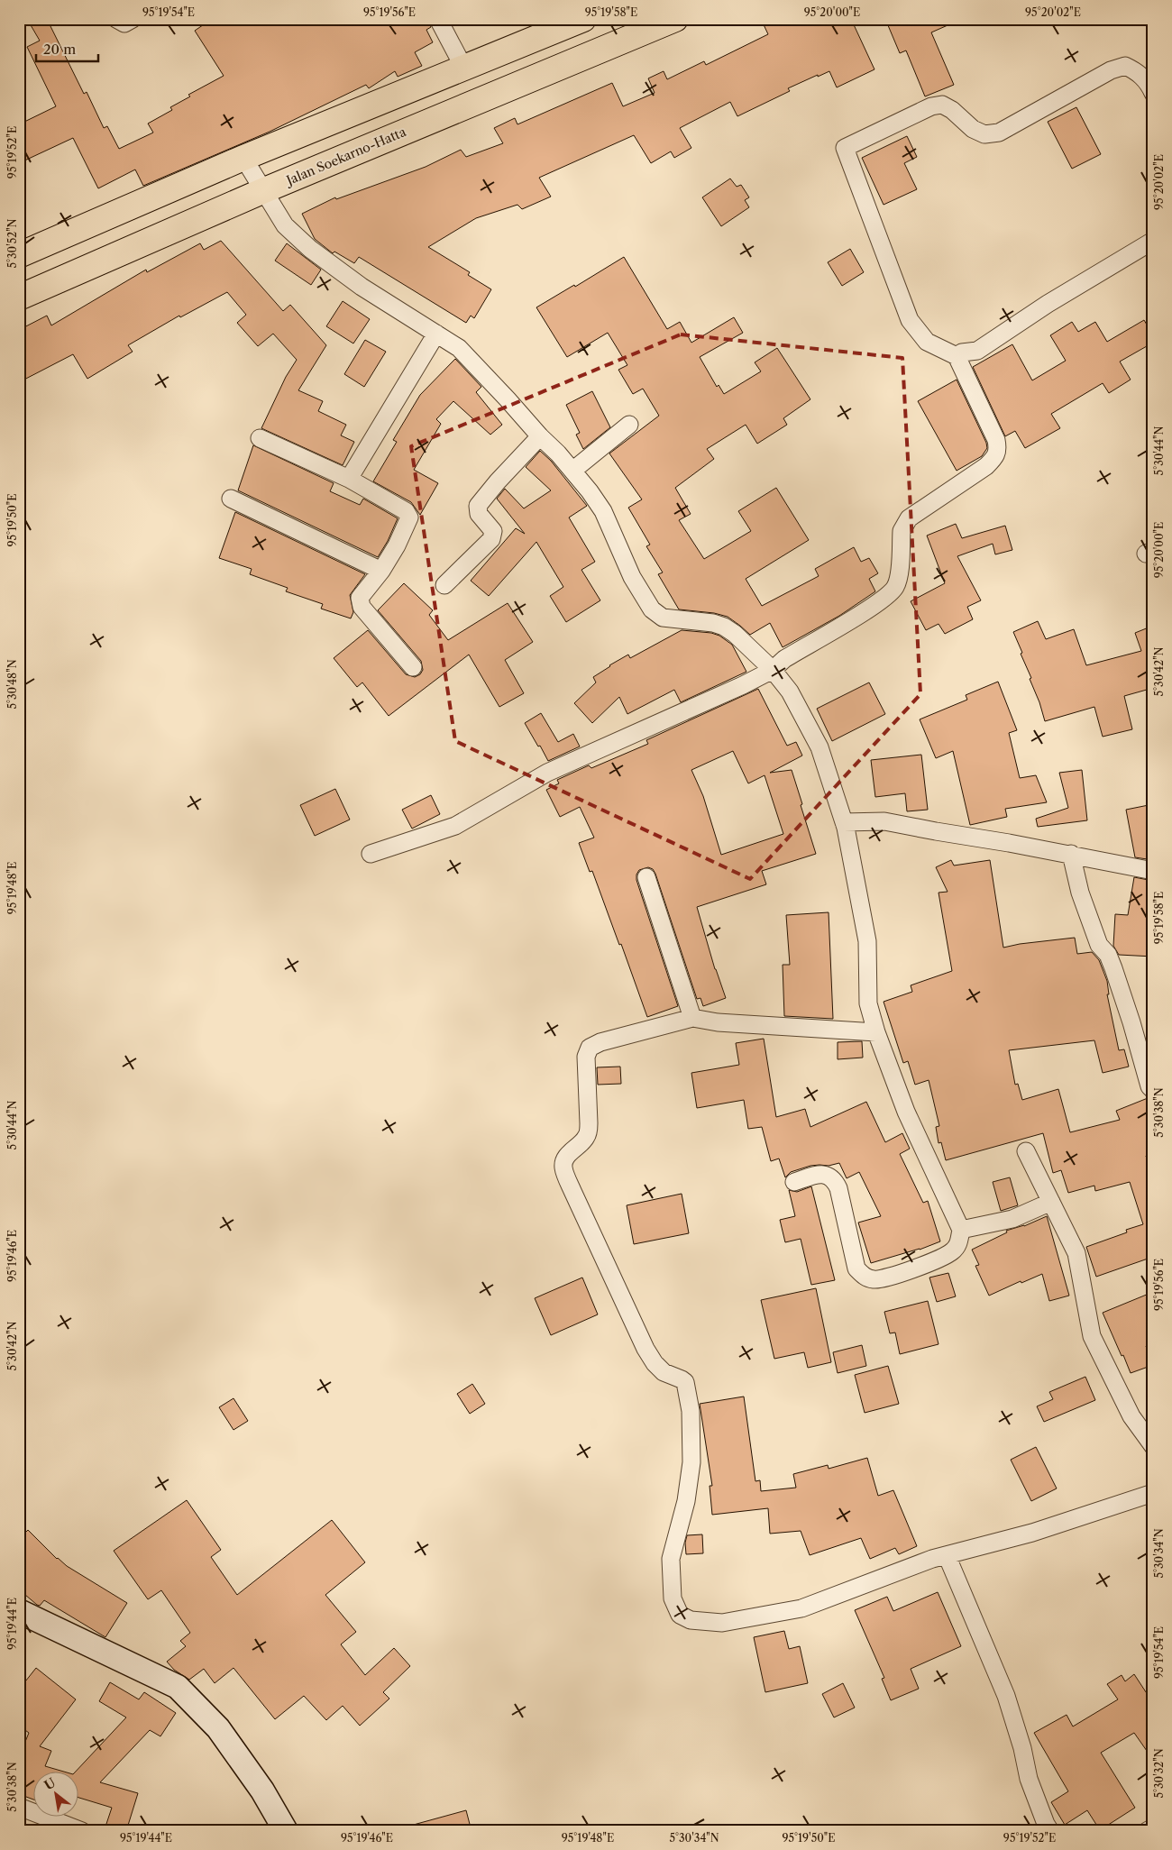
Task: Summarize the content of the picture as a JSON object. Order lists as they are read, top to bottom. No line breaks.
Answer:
{"streets":{"highway":["Jalan Soekarno-Hatta"]},"scale_bar":"20 m","north":"top left","coordinates":["95°19'54\"E","95°19'56\"E","95°19'58\"E","95°20'00\"E","95°20'02\"E","95°19'52\"E","5°30'52\"N","5°30'44\"N","95°19'50\"E","5°30'42\"N","5°30'48\"N","95°19'48\"E","5°30'38\"N","95°19'46\"E","5°30'34\"N","95°19'44\"E","5°30'32\"N"]}
